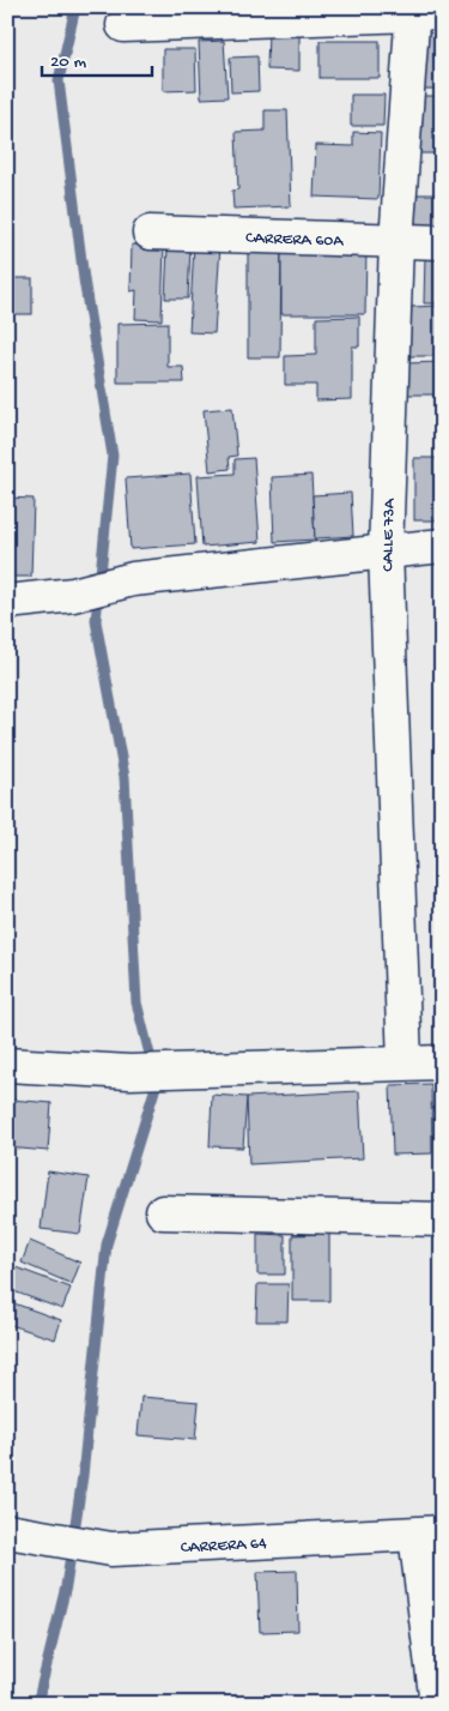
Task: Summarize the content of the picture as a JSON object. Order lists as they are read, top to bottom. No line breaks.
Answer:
{"streets":{"street":["CARRERA 60A","CALLE 73A","CARRERA 64"]},"crossings":[["CARRERA 60A","CALLE 73A"]],"scale_bar":"20 m"}
